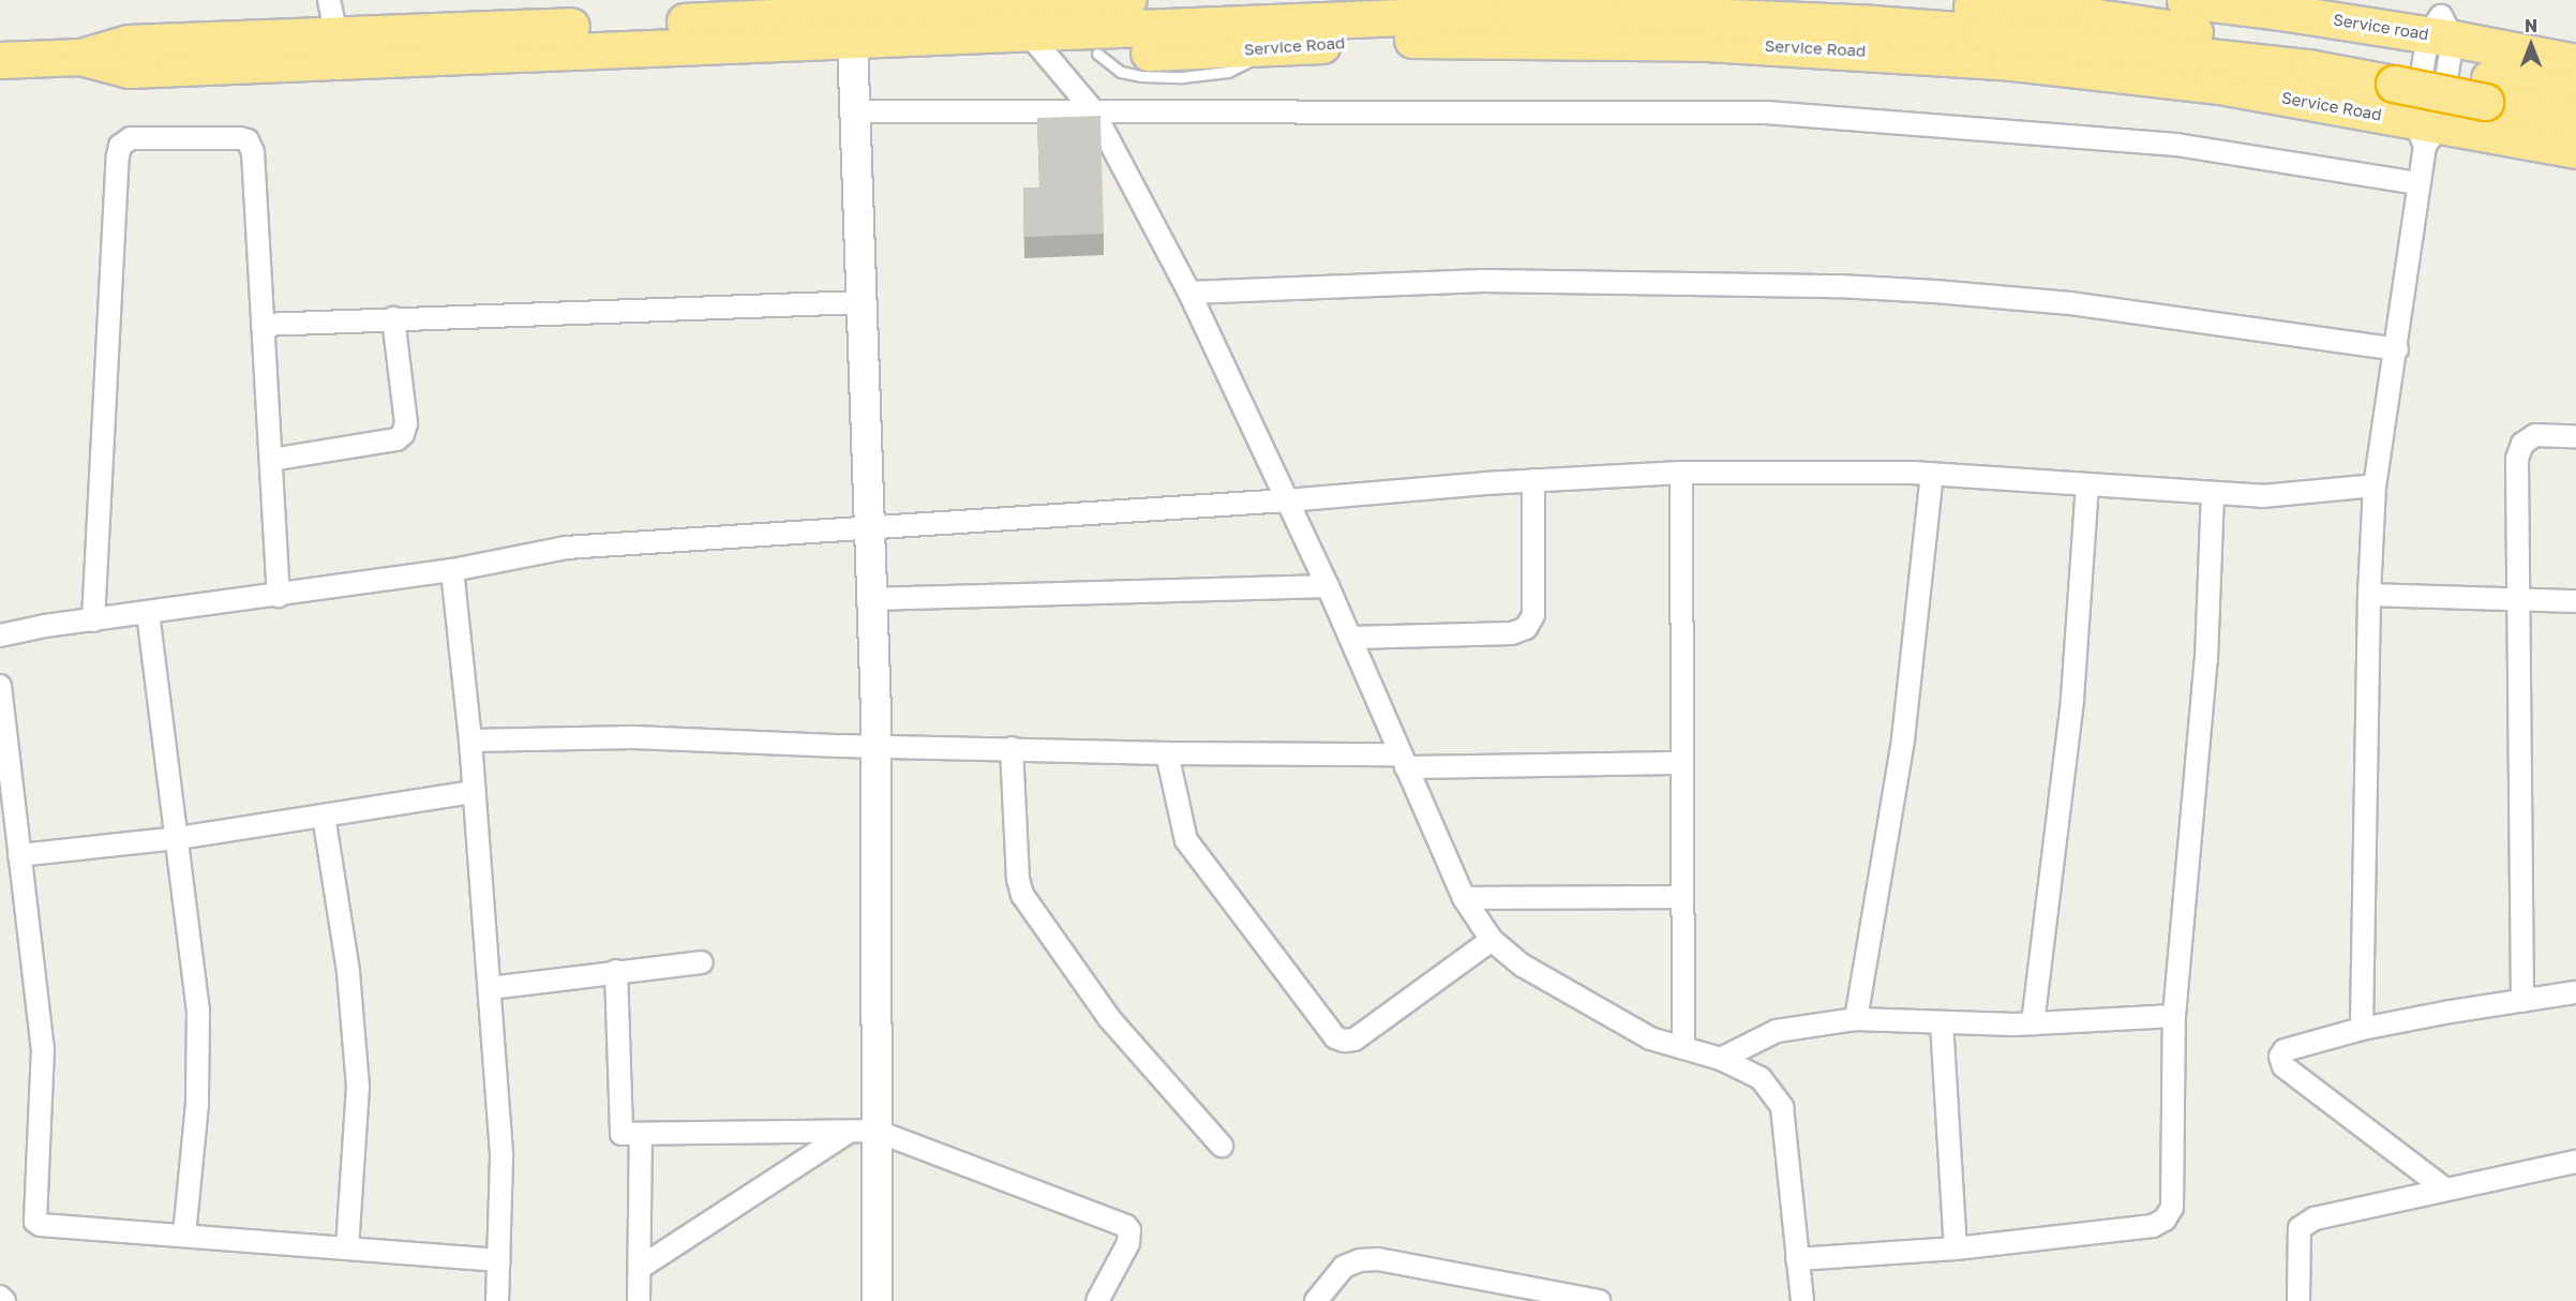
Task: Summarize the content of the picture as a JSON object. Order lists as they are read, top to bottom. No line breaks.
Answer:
{"streets":{"highway":["Service road","Service Road"]},"north":"top"}
